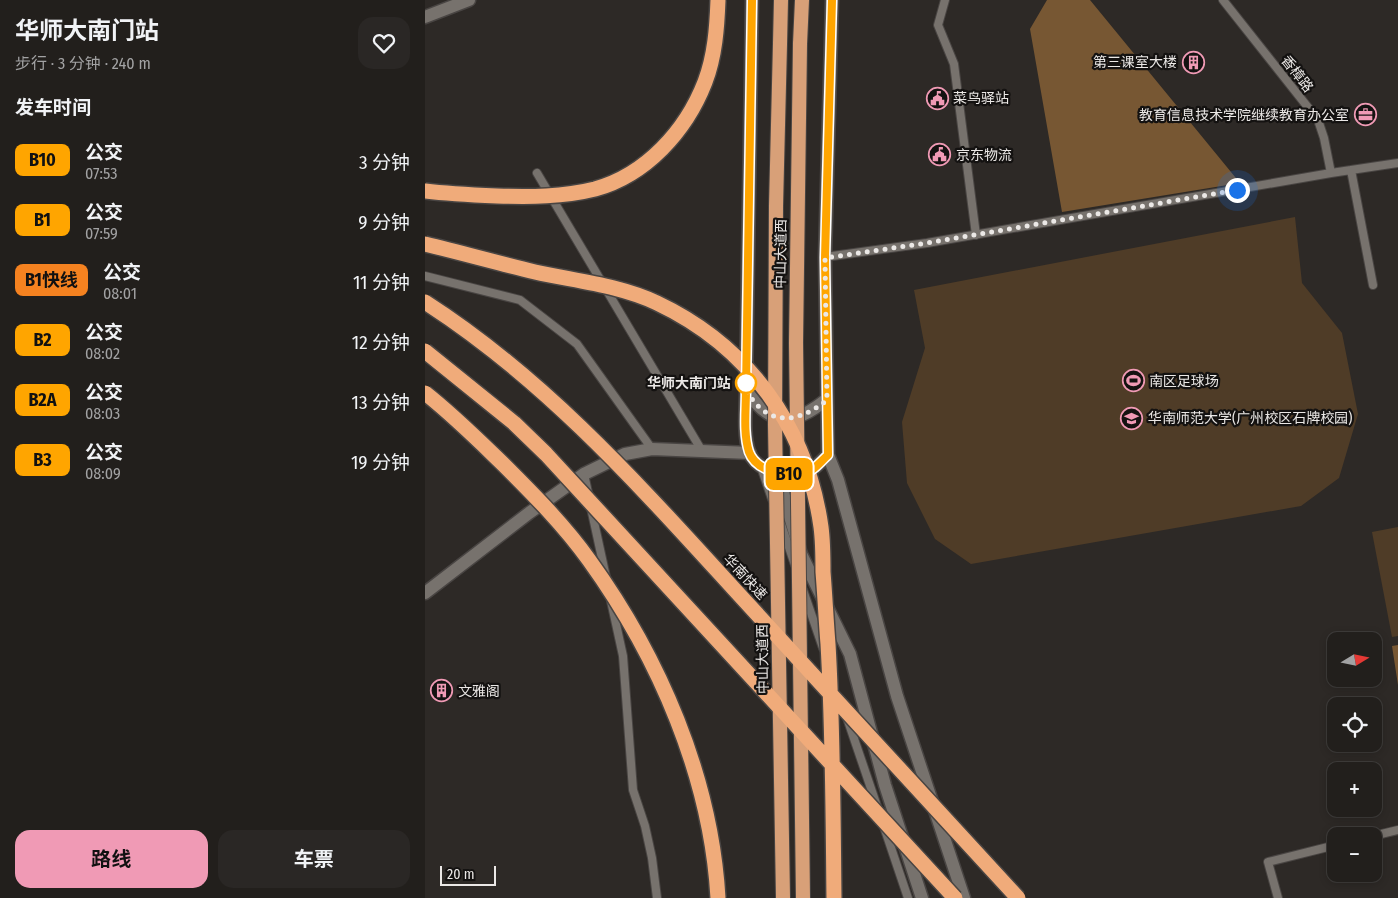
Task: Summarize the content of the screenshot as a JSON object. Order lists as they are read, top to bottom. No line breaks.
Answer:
{"streets":{"highway":["中山大道西","华南快速"],"lane":["香樟路"]},"places":{"building":["第三课室大楼","文雅阁"],"public building":["菜鸟驿站","京东物流"],"office":["教育信息技术学院继续教育办公室"],"sports":["南区足球场"],"other":["华师大南门站"],"school or university":["华南师范大学(广州校区石牌校园)"]},"lines":["bus line B10"],"scale_bar":"20 m","north":"right","page":{"heading":[["华师大南门站","步行 · 3 分钟 · 240 m"],"发车时间"],"on_map":"B10","list":[{"mark":"B10","name":"公交","note":"07:53","value":"3 分钟"},{"mark":"B1","name":"公交","note":"07:59","value":"9 分钟"},{"mark":"B1快线","name":"公交","note":"08:01","value":"11 分钟"},{"mark":"B2","name":"公交","note":"08:02","value":"12 分钟"},{"mark":"B2A","name":"公交","note":"08:03","value":"13 分钟"},{"mark":"B3","name":"公交","note":"08:09","value":"19 分钟"}],"map_buttons":["+","−"],"buttons":["路线","车票"],"scale":"20 m"}}
